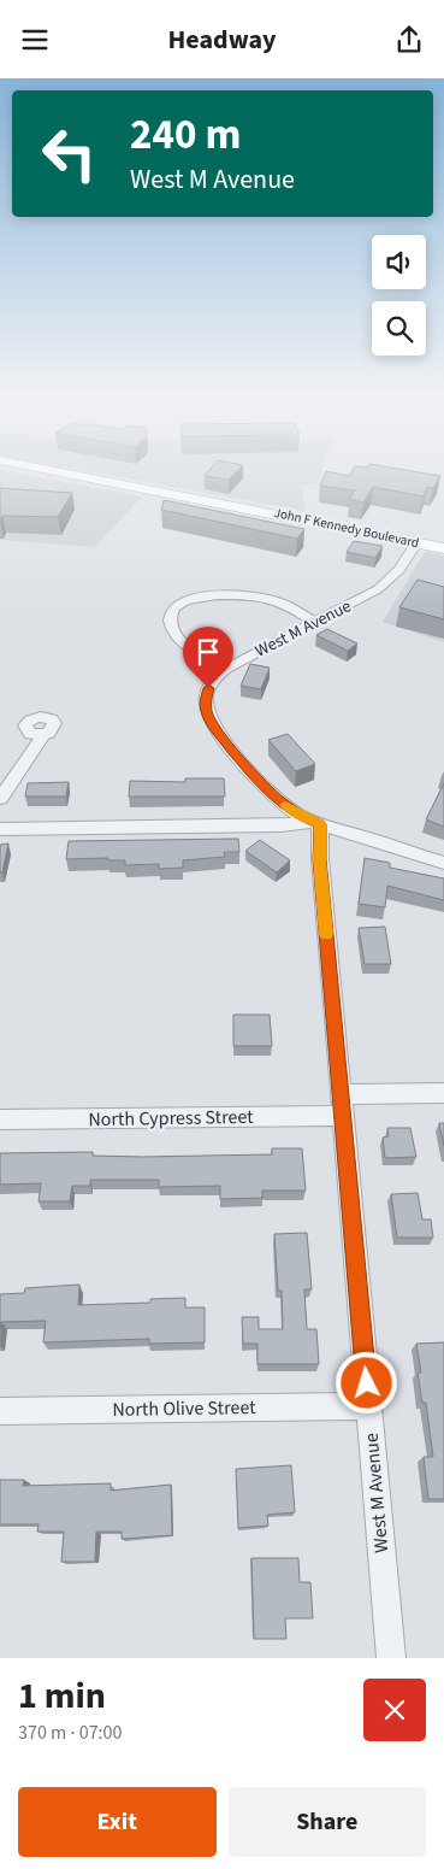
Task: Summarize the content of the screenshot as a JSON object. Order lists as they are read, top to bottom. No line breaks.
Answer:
{"streets":{"main road":["John F Kennedy Boulevard"],"street":["West M Avenue","North Cypress Street","North Olive Street"]},"crossings":[["John F Kennedy Boulevard","West M Avenue"],["West M Avenue","North Cypress Street"],["West M Avenue","North Olive Street"]],"page":{"header":"Headway","turn":["240 m","West M Avenue"],"heading":["1 min","370 m · 07:00"],"buttons":["Exit","Share"]}}
